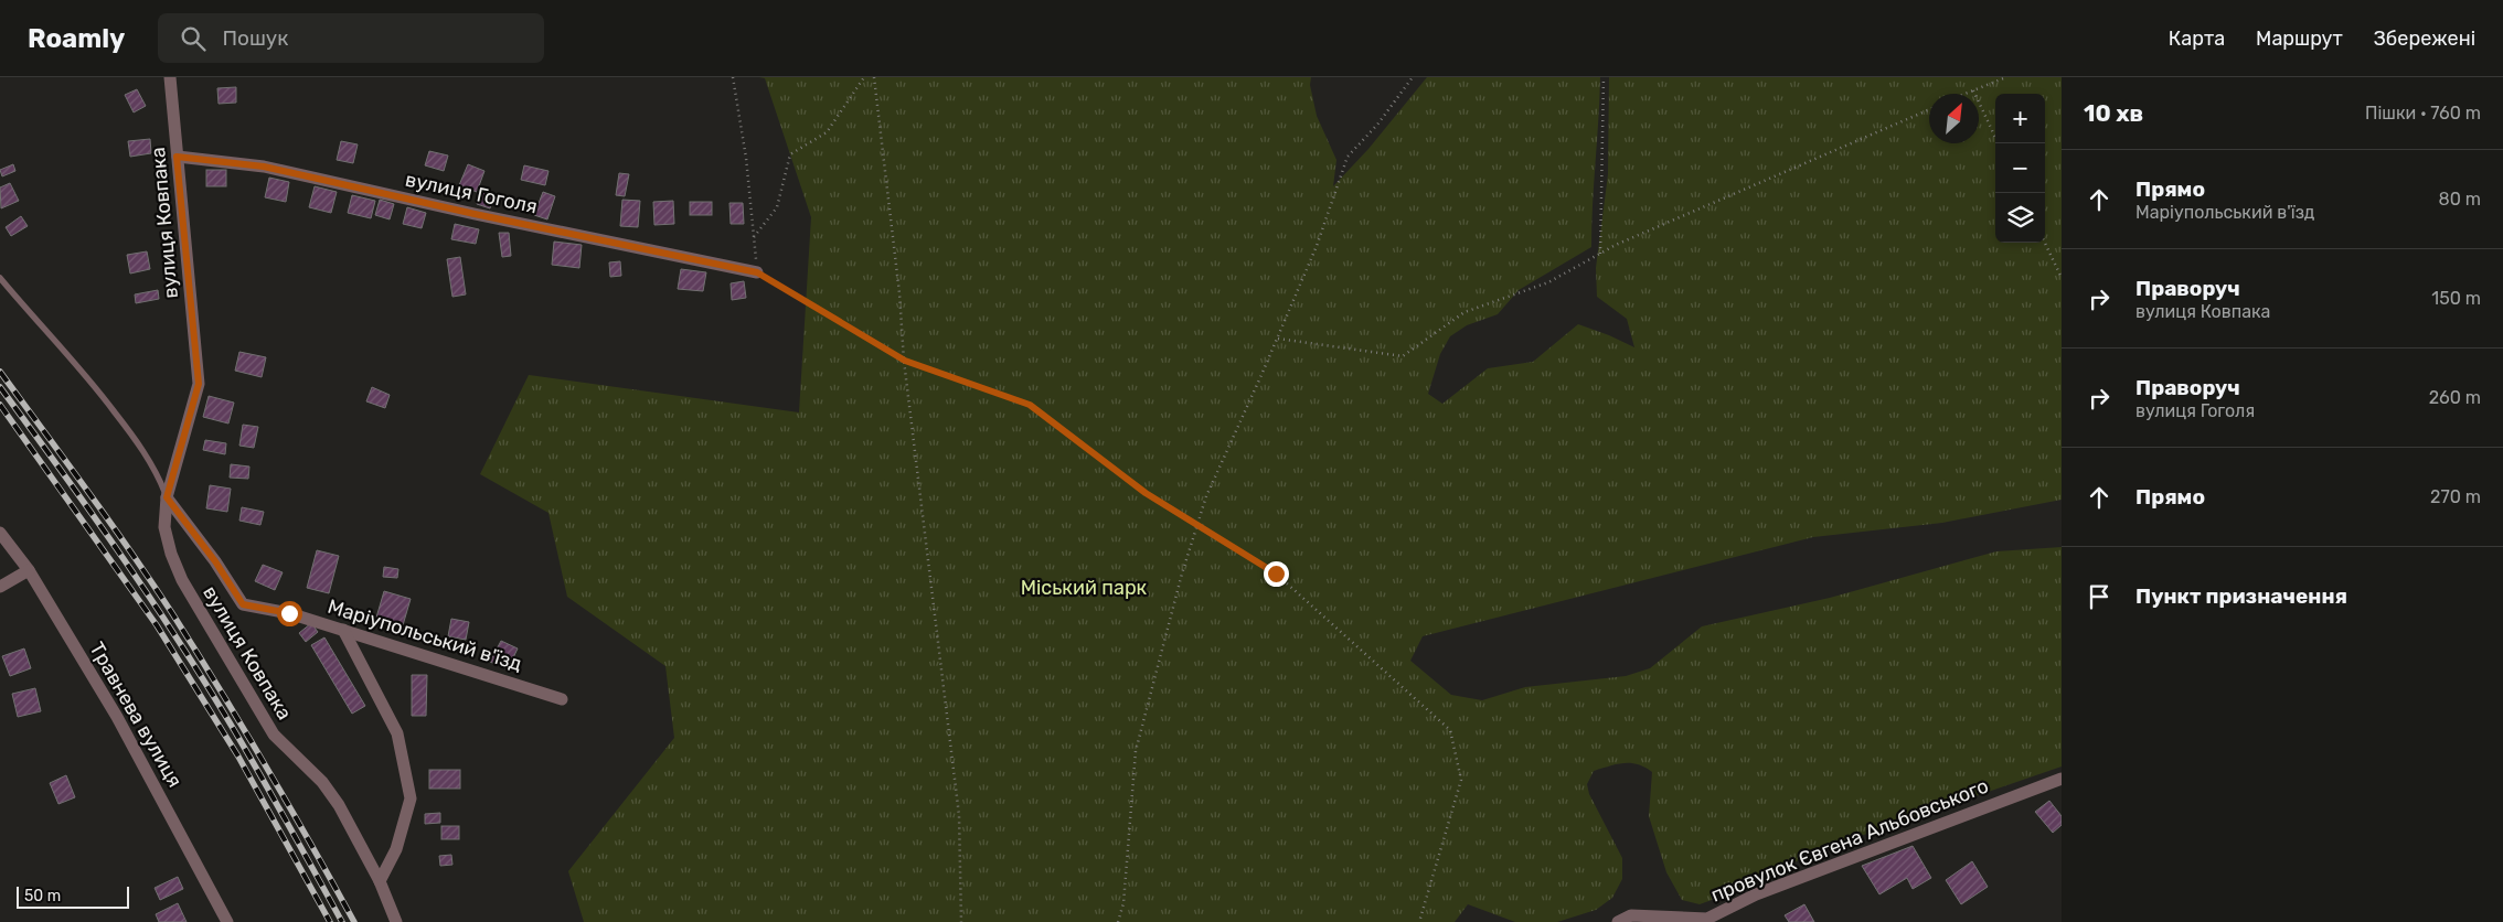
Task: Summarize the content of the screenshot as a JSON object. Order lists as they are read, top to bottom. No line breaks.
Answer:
{"streets":{"street":["вулиця Гоголя","вулиця Ковпака","Маріупольський в'їзд","Травнева вулиця","провулок Євгена Альбовського"]},"crossings":[["вулиця Гоголя","вулиця Ковпака"],["вулиця Ковпака","Маріупольський в'їзд"]],"parks":["Міський парк"],"scale_bar":"50 m","north":"top right","page":{"header":"Roamly","search":"Пошук","nav":["Карта","Маршрут","Збережені"],"heading":["10 хв","Пішки · 760 m"],"map_buttons":["+","−"],"list":[["Прямо","Маріупольський в'їзд","80 m"],["Праворуч","вулиця Ковпака","150 m"],["Праворуч","вулиця Гоголя","260 m"],["Прямо","270 m"],"Пункт призначення"],"scale":"50 m"}}
